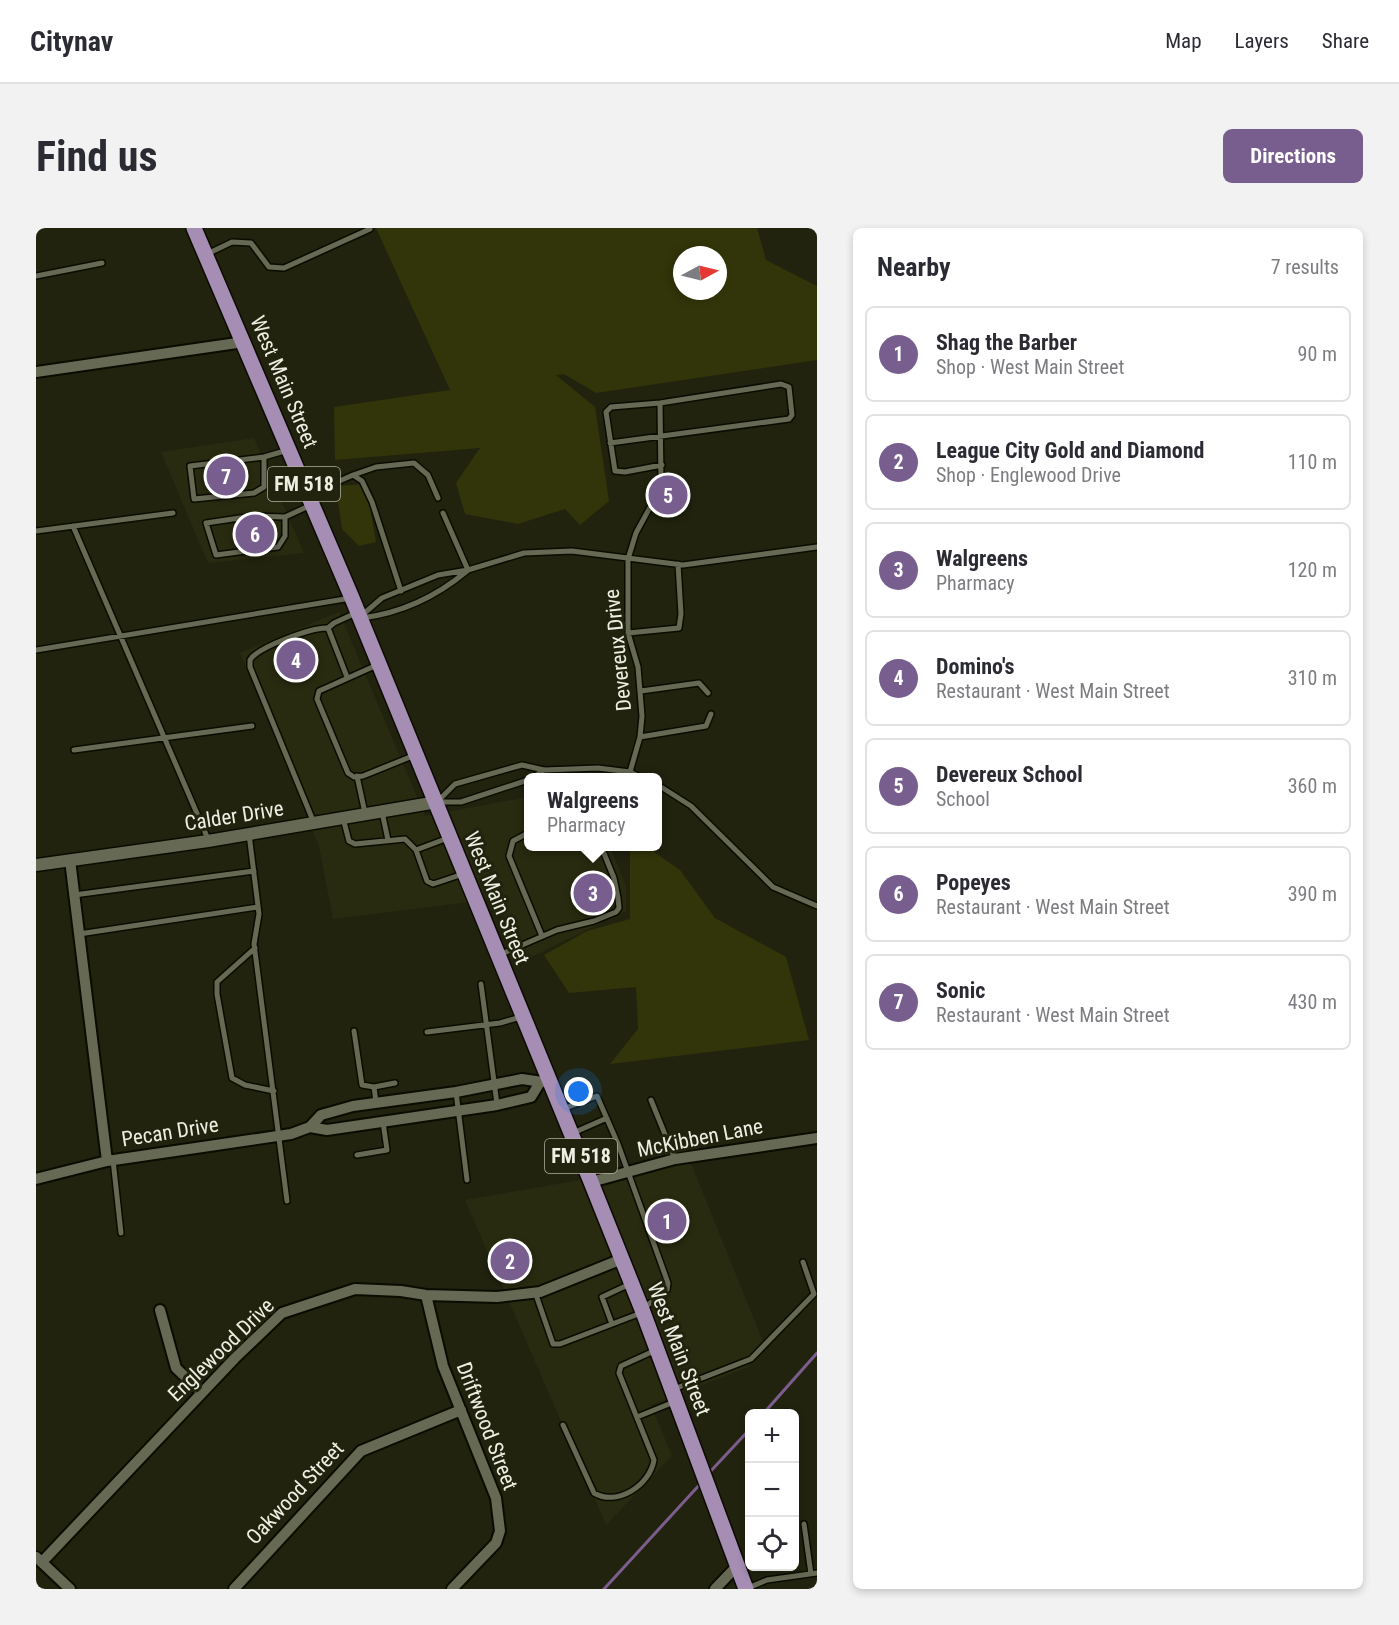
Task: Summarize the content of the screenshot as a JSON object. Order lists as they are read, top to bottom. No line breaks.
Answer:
{"streets":{"main road":["West Main Street","FM 518"],"street":["Calder Drive","Pecan Drive","McKibben Lane","Englewood Drive","Driftwood Street","Oakwood Street"],"lane":["Devereux Drive"]},"crossings":[["West Main Street","Calder Drive"],["West Main Street","Pecan Drive"],["West Main Street","McKibben Lane"],["West Main Street","Englewood Drive"],["Englewood Drive","Driftwood Street"],["Driftwood Street","Oakwood Street"]],"north":"right","page":{"header":"Citynav","nav":["Map","Layers","Share"],"buttons":"Directions","title":"Find us","heading":["Nearby","7 results"],"list":[{"mark":"1","name":"Shag the Barber","note":"Shop · West Main Street","value":"90 m"},{"mark":"2","name":"League City Gold and Diamond","note":"Shop · Englewood Drive","value":"110 m"},{"mark":"3","name":"Walgreens","note":"Pharmacy","value":"120 m"},{"mark":"4","name":"Domino's","note":"Restaurant · West Main Street","value":"310 m"},{"mark":"5","name":"Devereux School","note":"School","value":"360 m"},{"mark":"6","name":"Popeyes","note":"Restaurant · West Main Street","value":"390 m"},{"mark":"7","name":"Sonic","note":"Restaurant · West Main Street","value":"430 m"}],"pins":["7","5","6","4","3","1","2"],"popup":["Walgreens","Pharmacy"],"map_buttons":["+","−"]}}
